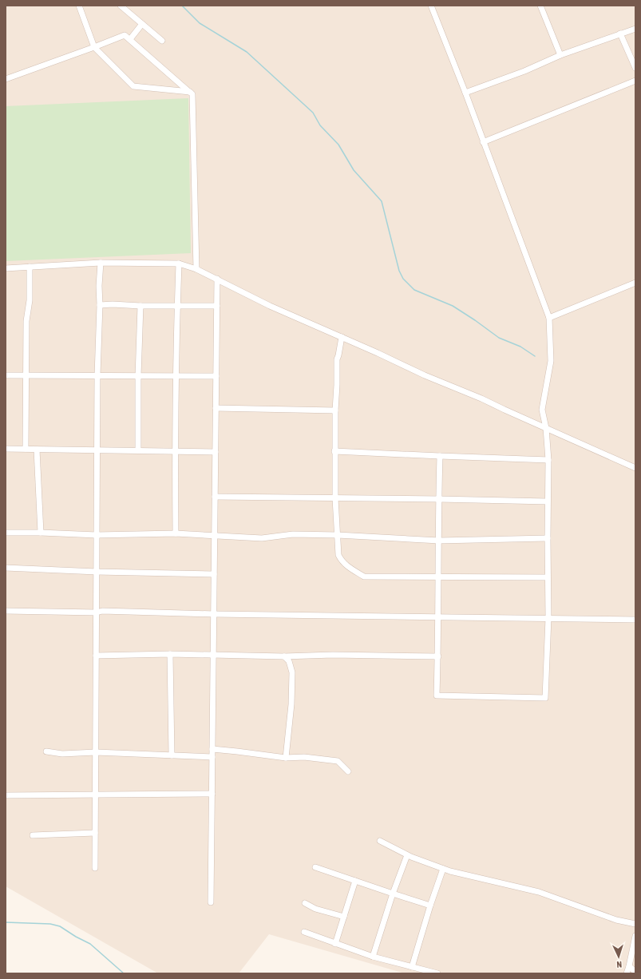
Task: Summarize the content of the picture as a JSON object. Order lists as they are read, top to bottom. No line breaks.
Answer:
{"north":"bottom"}
